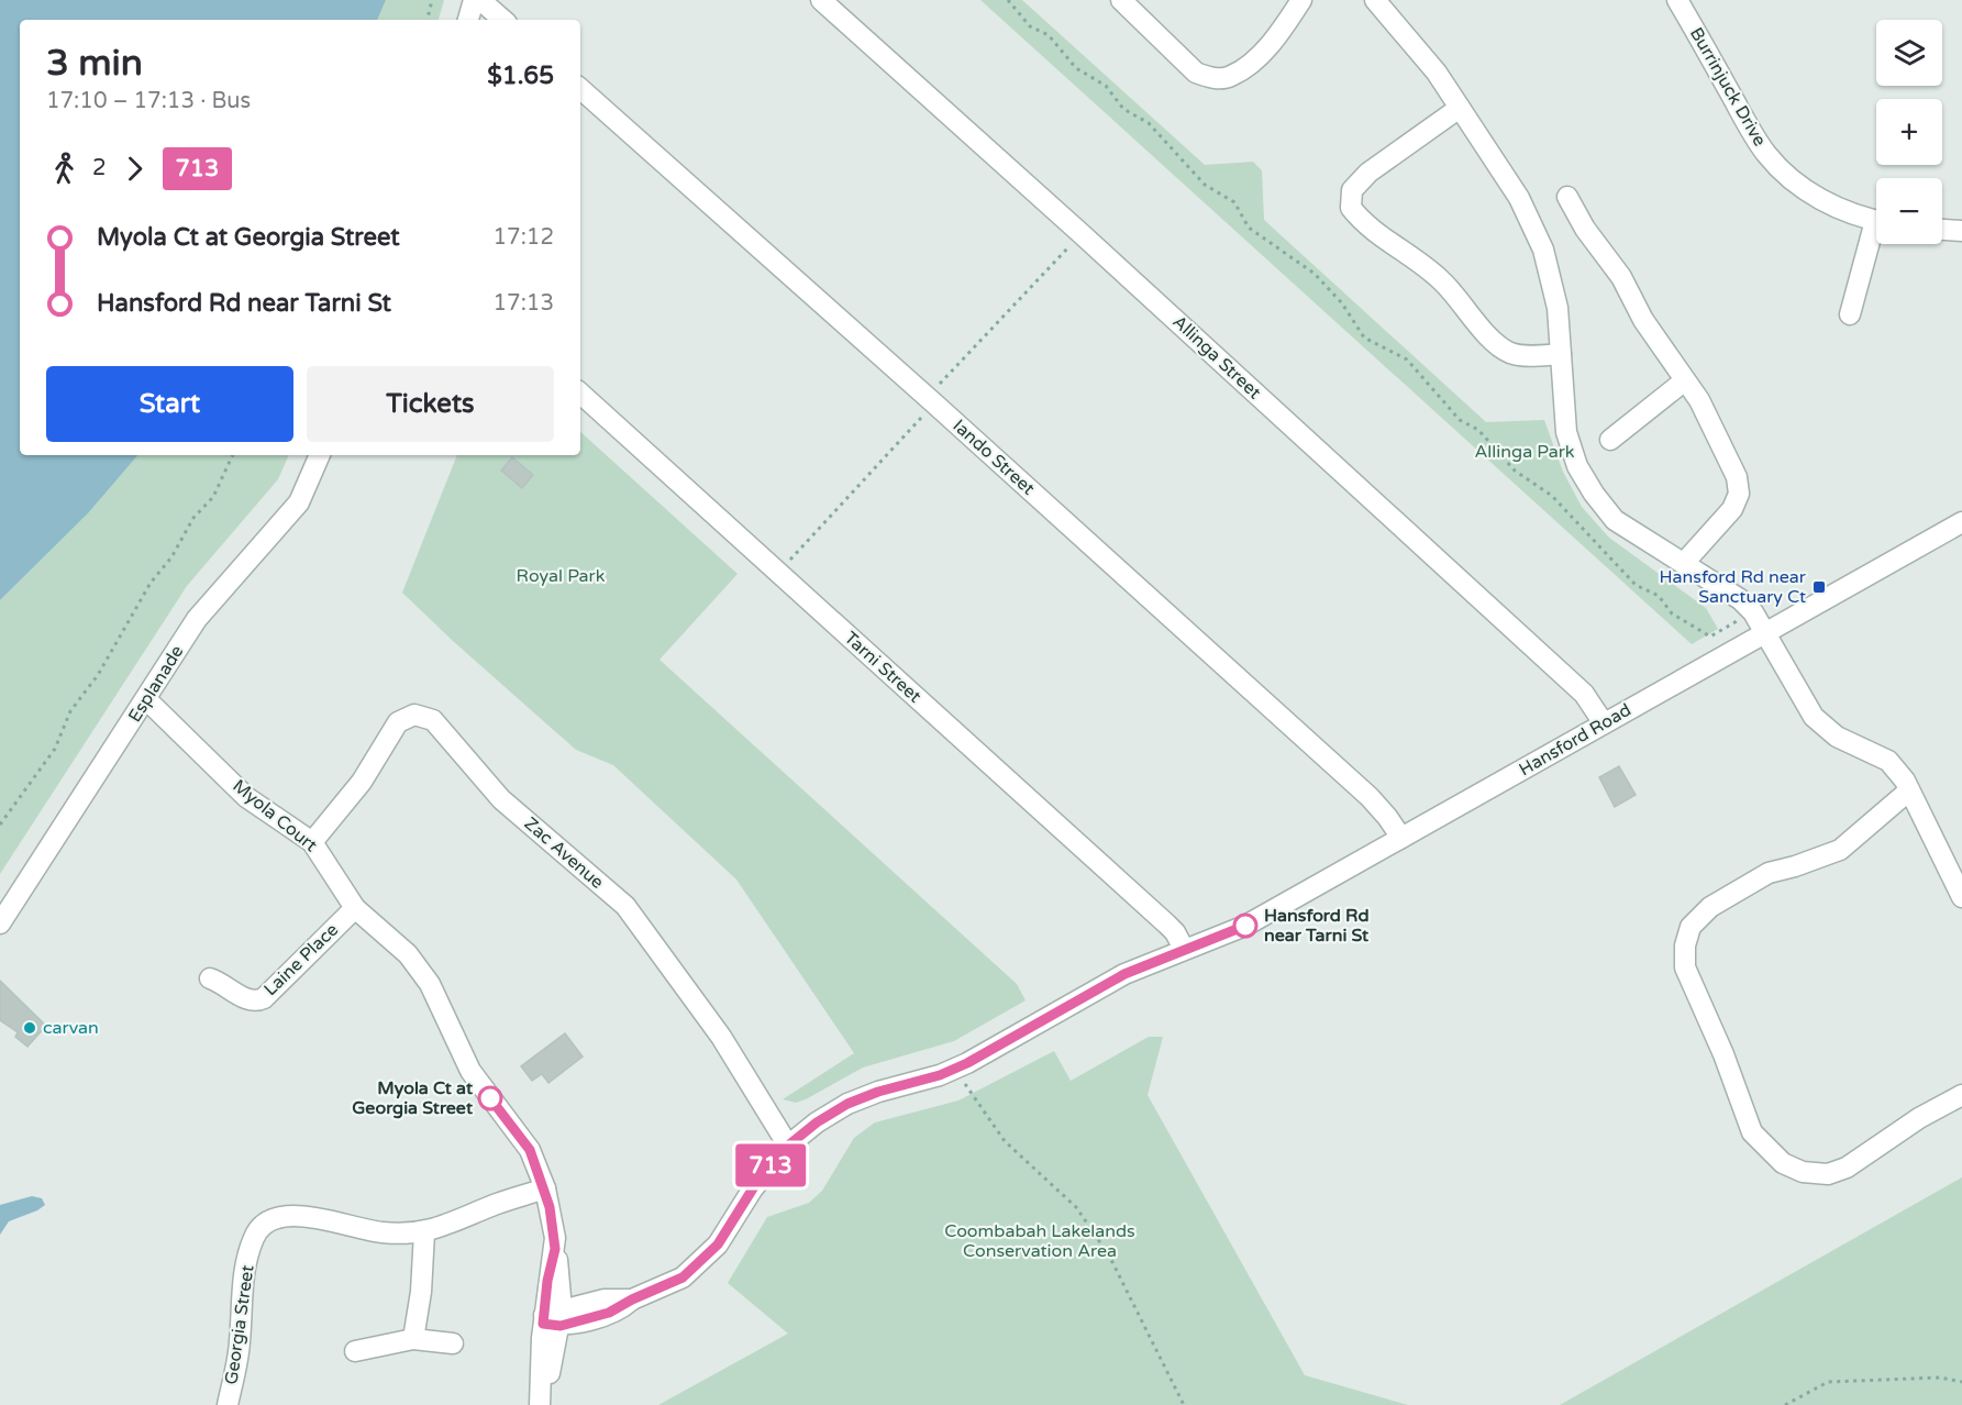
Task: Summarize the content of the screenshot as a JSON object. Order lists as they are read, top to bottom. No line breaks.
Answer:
{"streets":{"street":["Burrinjuck Drive","Allinga Street","Iando Street","Tarni Street","Esplanade","Hansford Road","Myola Court","Zac Avenue","Laine Place","Georgia Street"]},"crossings":[["Allinga Street","Hansford Road"],["Iando Street","Hansford Road"],["Tarni Street","Hansford Road"],["Esplanade","Myola Court"],["Hansford Road","Myola Court"],["Hansford Road","Zac Avenue"],["Myola Court","Zac Avenue"],["Myola Court","Laine Place"],["Myola Court","Georgia Street"]],"parks":["Allinga Park","Royal Park","Coombabah Lakelands Conservation Area"],"places":{"transit":["Hansford Rd near Sanctuary Ct"],"other":["Hansford Rd near Tarni St","carvan","Myola Ct at Georgia Street"]},"lines":["bus line 713"],"page":{"on_map":"713","map_buttons":["+","−"],"heading":["3 min","17:10 – 17:13 · Bus","$1.65"],"legs":["2","713"],"list":[{"name":"Myola Ct at Georgia Street","value":"17:12"},{"name":"Hansford Rd near Tarni St","value":"17:13"}],"buttons":["Start","Tickets"]}}
